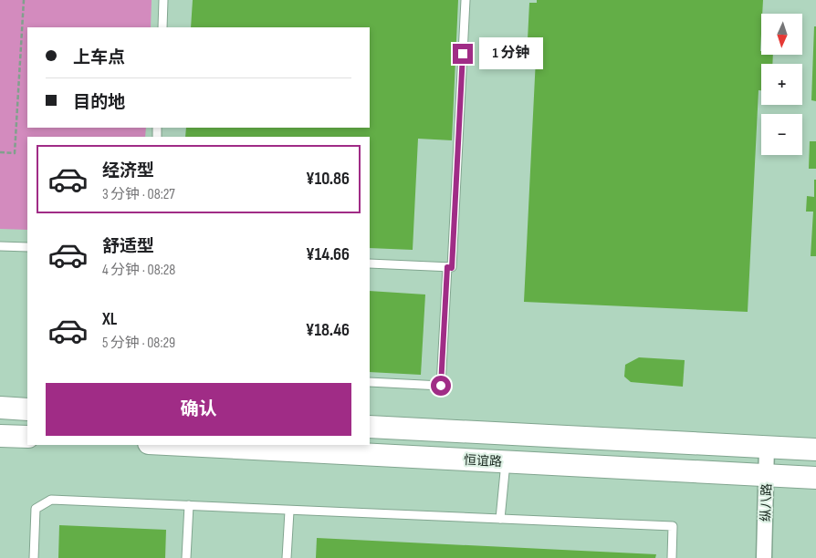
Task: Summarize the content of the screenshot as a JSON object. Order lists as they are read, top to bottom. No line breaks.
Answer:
{"streets":{"main road":["恒谊路"],"street":["纵八路"]},"crossings":[["恒谊路","纵八路"]],"north":"bottom","page":{"map_buttons":["+","−"],"banner":["上车点","目的地"],"bubble":"1 分钟","list":[{"name":"经济型","note":"3 分钟 · 08:27","value":"¥10.86"},{"name":"舒适型","note":"4 分钟 · 08:28","value":"¥14.66"},{"name":"XL","note":"5 分钟 · 08:29","value":"¥18.46"}],"buttons":"确认"}}
